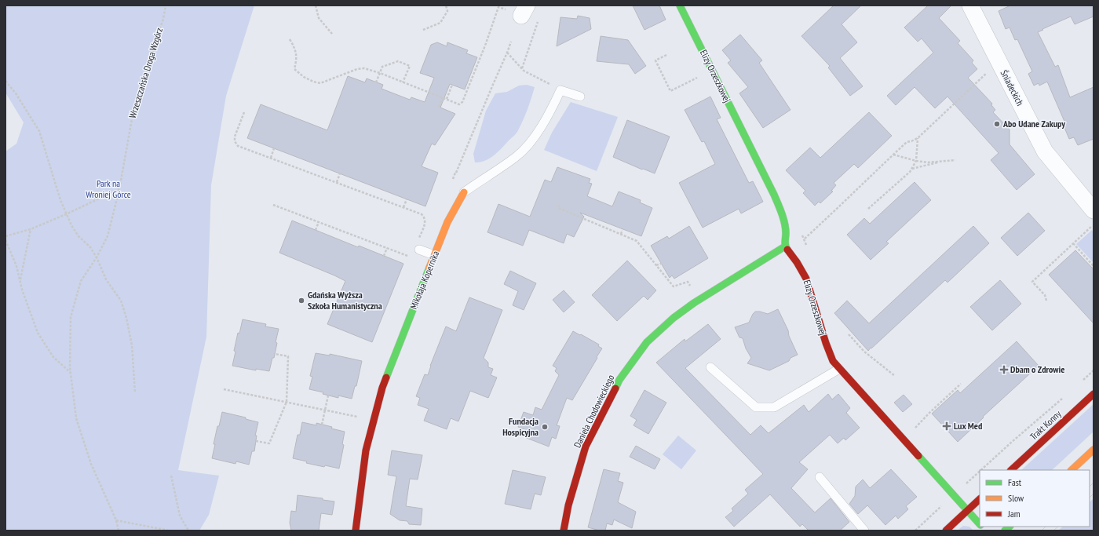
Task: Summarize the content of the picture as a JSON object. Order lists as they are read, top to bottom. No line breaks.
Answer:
{"streets":{"street":["Elizy Orzeszkowej","Śniadeckich","Mikołaja Kopernika","Daniela Chodowieckiego","Trakt Konny"],"path":["Wrzeszczańska Droga Wzgórz"]},"crossings":[["Elizy Orzeszkowej","Daniela Chodowieckiego"]],"parks":["Park na Wroniej Górce"],"places":{"other":["Abo Udane Zakupy","Gdańska Wyższa Szkoła Humanistyczna","Fundacja Hospicyjna"],"health":["Dbam o Zdrowie","Lux Med"]},"legend":["Fast","Slow","Jam"]}
